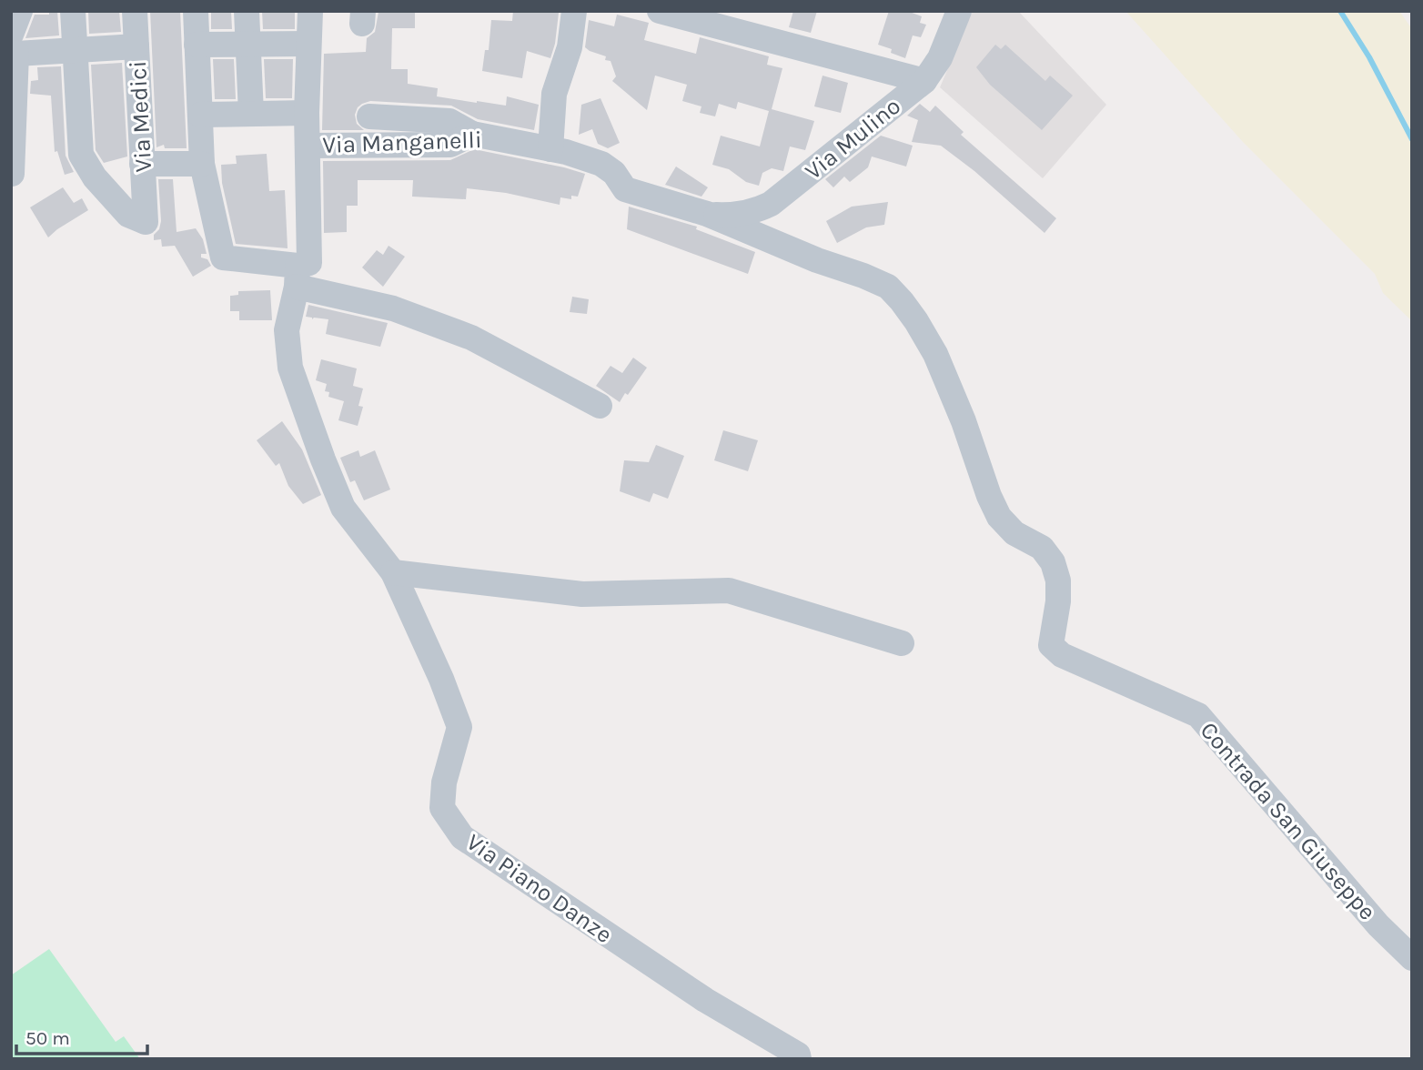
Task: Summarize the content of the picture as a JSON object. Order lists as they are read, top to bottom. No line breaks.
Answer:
{"streets":{"street":["Via Medici","Via Mulino","Via Manganelli","Contrada San Giuseppe","Via Piano Danze"]},"crossings":[["Via Mulino","Via Manganelli"],["Via Mulino","Contrada San Giuseppe"],["Via Manganelli","Contrada San Giuseppe"],["Via Manganelli","Via Piano Danze"]],"scale_bar":"50 m"}
